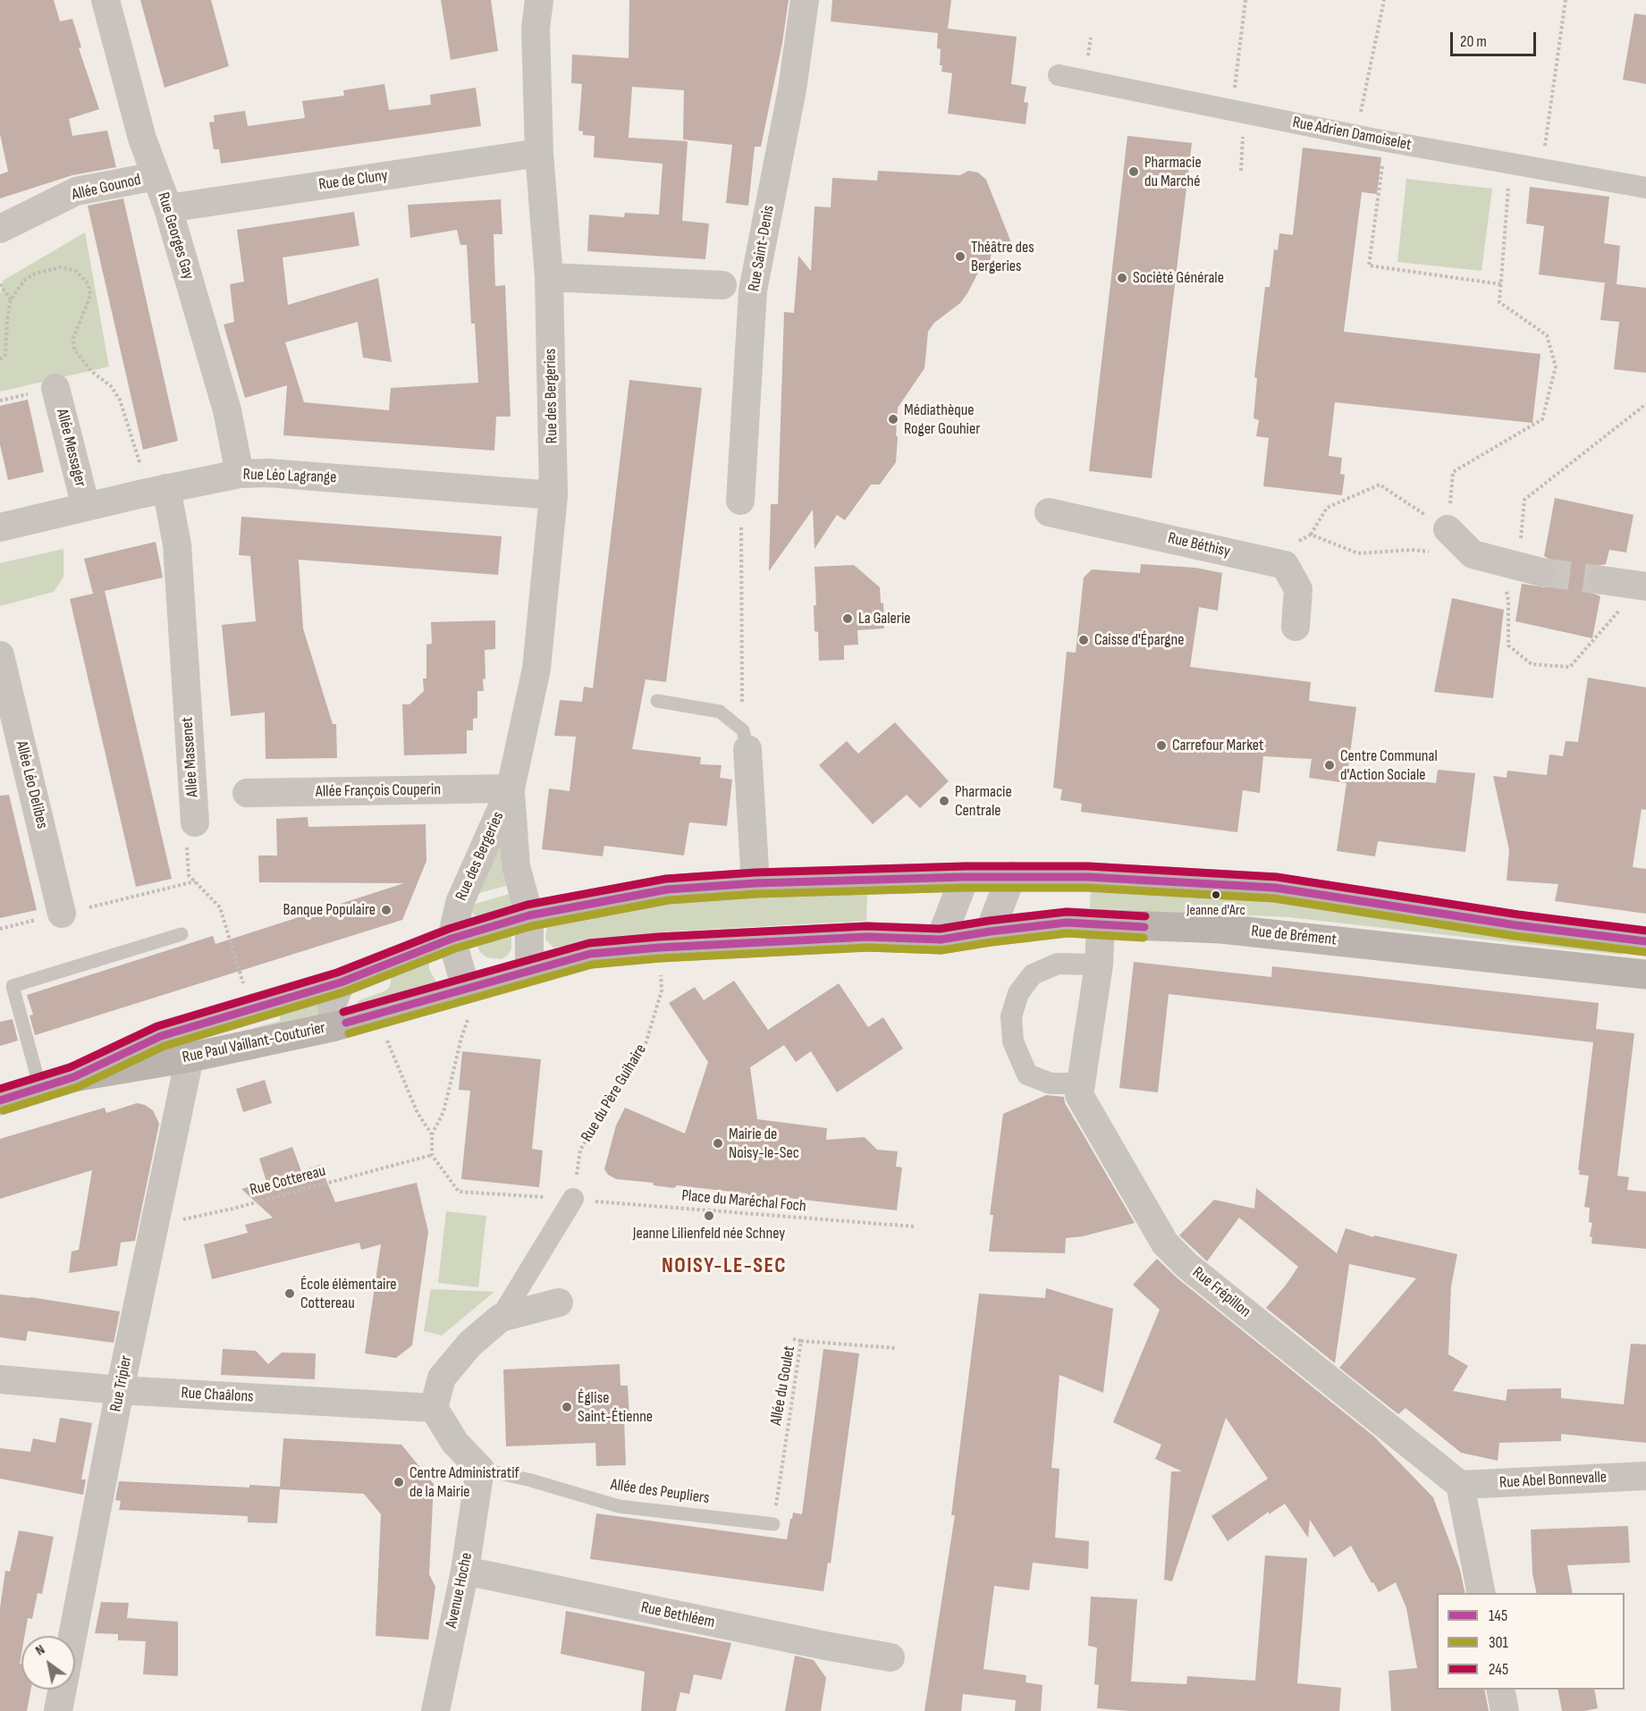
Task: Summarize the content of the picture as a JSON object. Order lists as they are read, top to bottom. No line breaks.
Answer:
{"streets":{"main road":["Rue de Brément","Rue Paul Vaillant-Couturier"],"street":["Rue Adrien Damoiselet","Rue de Cluny","Allée Gounod","Rue Georges Gay","Rue Saint-Denis","Rue des Bergeries","Allée Messager","Rue Léo Lagrange","Rue Béthisy","Allée Massenet","Allée Léo Delibes","Allée François Couperin","Rue Frépillon","Rue Tripier","Rue Chaâlons","Rue Abel Bonnevalle","Avenue Hoche","Rue Bethléem"],"lane":["Allée des Peupliers"],"path":["Rue du Père Guihaire","Rue Cottereau","Place du Maréchal Foch","Allée du Goulet"]},"crossings":[["Rue de Cluny","Rue Georges Gay"],["Rue de Cluny","Rue des Bergeries"],["Allée Gounod","Rue Georges Gay"],["Rue Georges Gay","Rue Léo Lagrange"],["Rue des Bergeries","Rue Léo Lagrange"],["Rue des Bergeries","Allée François Couperin"],["Rue des Bergeries","Rue Paul Vaillant-Couturier"],["Allée Messager","Rue Léo Lagrange"],["Rue Léo Lagrange","Allée Massenet"],["Rue de Brément","Rue Paul Vaillant-Couturier"],["Rue de Brément","Rue Frépillon"],["Rue Paul Vaillant-Couturier","Rue du Père Guihaire"],["Rue Paul Vaillant-Couturier","Rue Tripier"],["Rue du Père Guihaire","Place du Maréchal Foch"],["Rue Cottereau","Place du Maréchal Foch"],["Rue Cottereau","Rue Tripier"],["Rue Frépillon","Rue Abel Bonnevalle"],["Rue Tripier","Rue Chaâlons"],["Allée du Goulet","Allée des Peupliers"],["Allée des Peupliers","Avenue Hoche"],["Avenue Hoche","Rue Bethléem"]],"districts":["NOISY-LE-SEC"],"places":["Pharmacie du Marché","Théâtre des Bergeries","Société Générale","Médiathèque Roger Gouhier","La Galerie","Caisse d'Épargne","Carrefour Market","Centre Communal d'Action Sociale","Pharmacie Centrale","Jeanne d'Arc","Banque Populaire","Mairie de Noisy-le-Sec","Jeanne Lilienfeld née Schney","École élémentaire Cottereau","Église Saint-Étienne","Centre Administratif de la Mairie"],"lines":["transit line 245","transit line 145","transit line 301"],"legend":["145","301","245"],"scale_bar":"20 m","north":"top left"}
